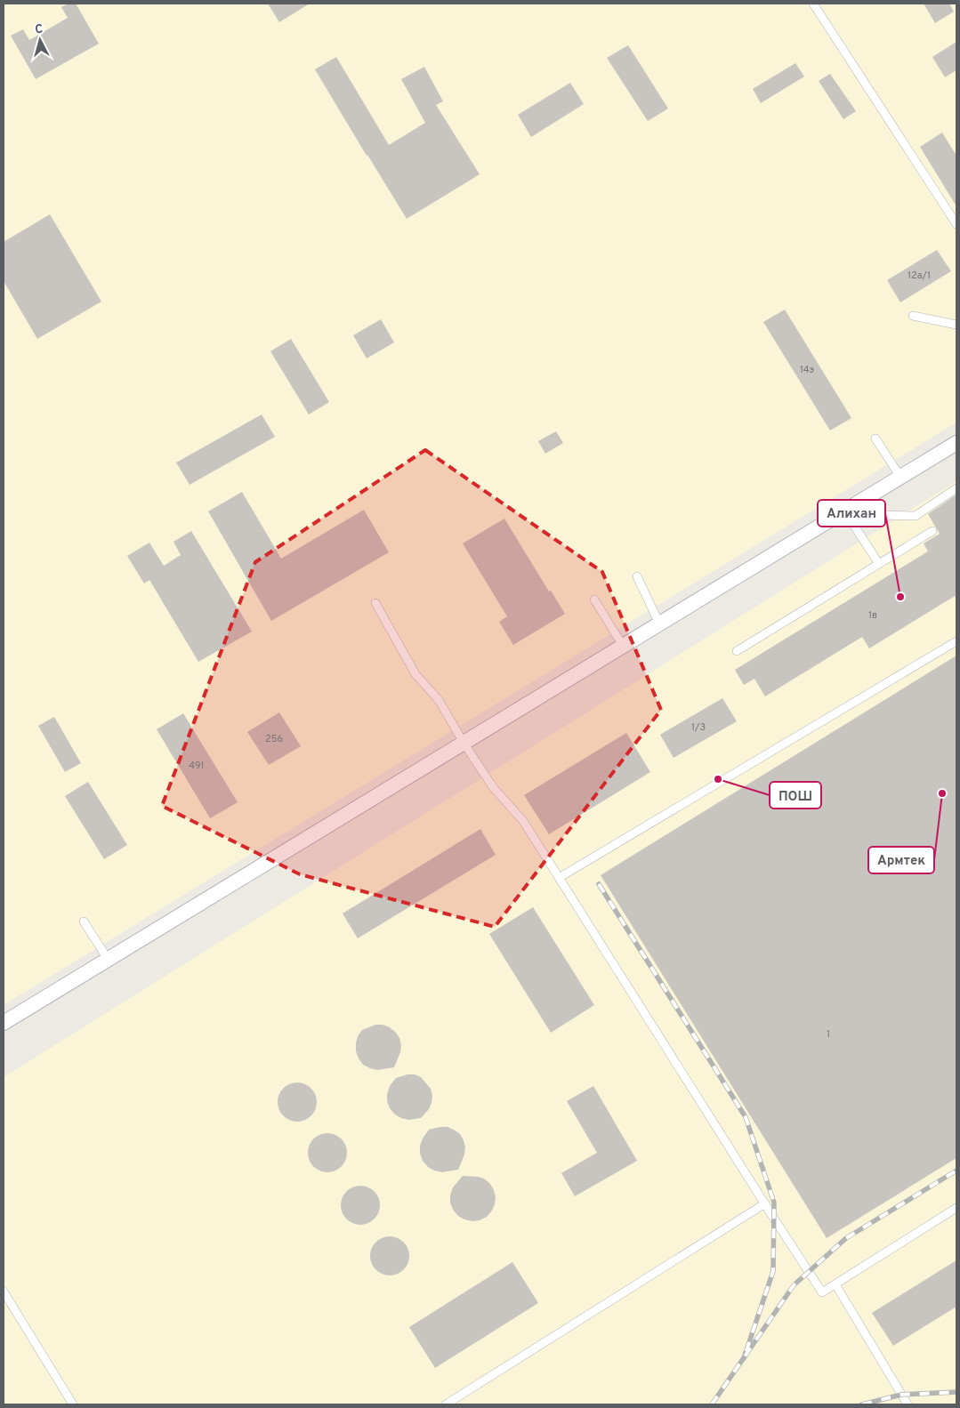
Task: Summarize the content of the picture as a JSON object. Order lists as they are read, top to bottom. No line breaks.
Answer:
{"places":["Алихан","ПОШ","Армтек"],"house_numbers":["12а/1","14э","1в","1/3","256","491","1"],"north":"top"}
